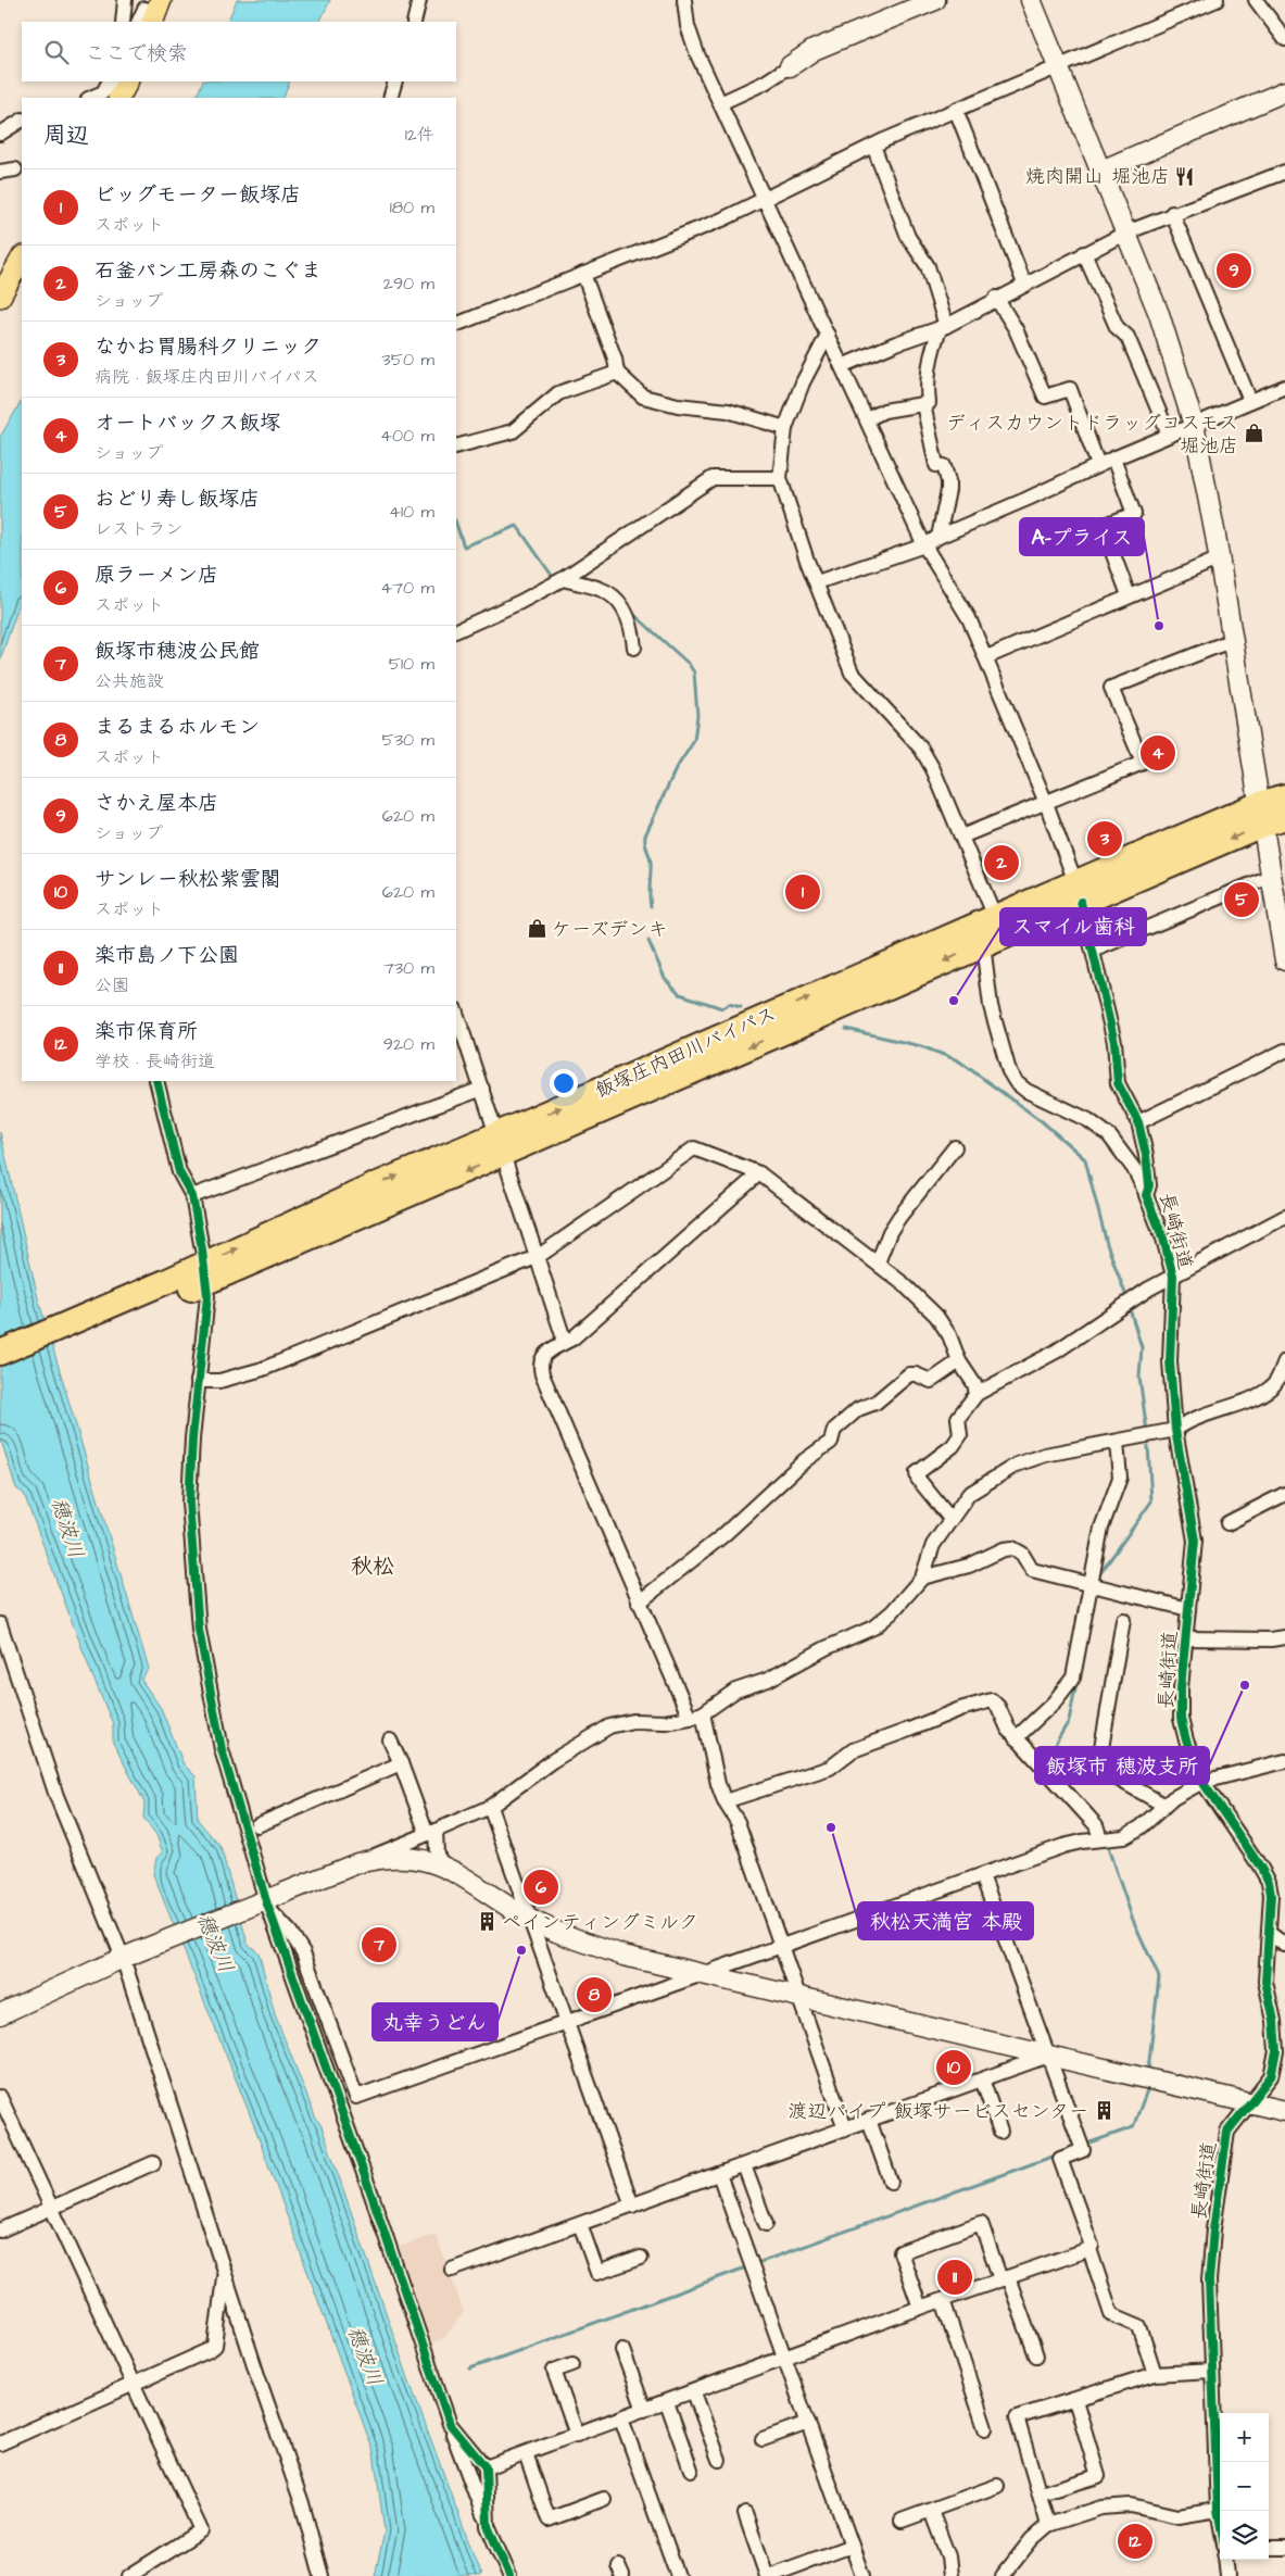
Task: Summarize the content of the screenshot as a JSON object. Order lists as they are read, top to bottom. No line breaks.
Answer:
{"streets":{"highway":["飯塚庄内田川バイパス"],"street":["長崎街道"]},"crossings":[["飯塚庄内田川バイパス","長崎街道"]],"districts":["秋松"],"water":["穂波川"],"places":{"restaurant":["焼肉開山 堀池店"],"shop":["ディスカウントドラッグコスモス 堀池店","ケーズデンキ"],"other":["A-プライス","スマイル歯科","飯塚市 穂波支所","秋松天満宮 本殿","丸幸うどん"],"building":["ペインティングミルク","渡辺パイプ 飯塚サービスセンター"]},"page":{"search":"ここで検索","heading":["周辺","12件"],"list":[{"mark":"1","name":"ビッグモーター飯塚店","note":"スポット","value":"180 m"},{"mark":"2","name":"石釜パン工房森のこぐま","note":"ショップ","value":"290 m"},{"mark":"3","name":"なかお胃腸科クリニック","note":"病院 · 飯塚庄内田川バイパス","value":"350 m"},{"mark":"4","name":"オートバックス飯塚","note":"ショップ","value":"400 m"},{"mark":"5","name":"おどり寿し飯塚店","note":"レストラン","value":"410 m"},{"mark":"6","name":"原ラーメン店","note":"スポット","value":"470 m"},{"mark":"7","name":"飯塚市穂波公民館","note":"公共施設","value":"510 m"},{"mark":"8","name":"まるまるホルモン","note":"スポット","value":"530 m"},{"mark":"9","name":"さかえ屋本店","note":"ショップ","value":"620 m"},{"mark":"10","name":"サンレー秋松紫雲閣","note":"スポット","value":"620 m"},{"mark":"11","name":"楽市島ノ下公園","note":"公園","value":"730 m"},{"mark":"12","name":"楽市保育所","note":"学校 · 長崎街道","value":"920 m"}],"pins":["9","4","3","2","1","5","6","7","8","10","11","12"],"map_buttons":["+","−"]}}
